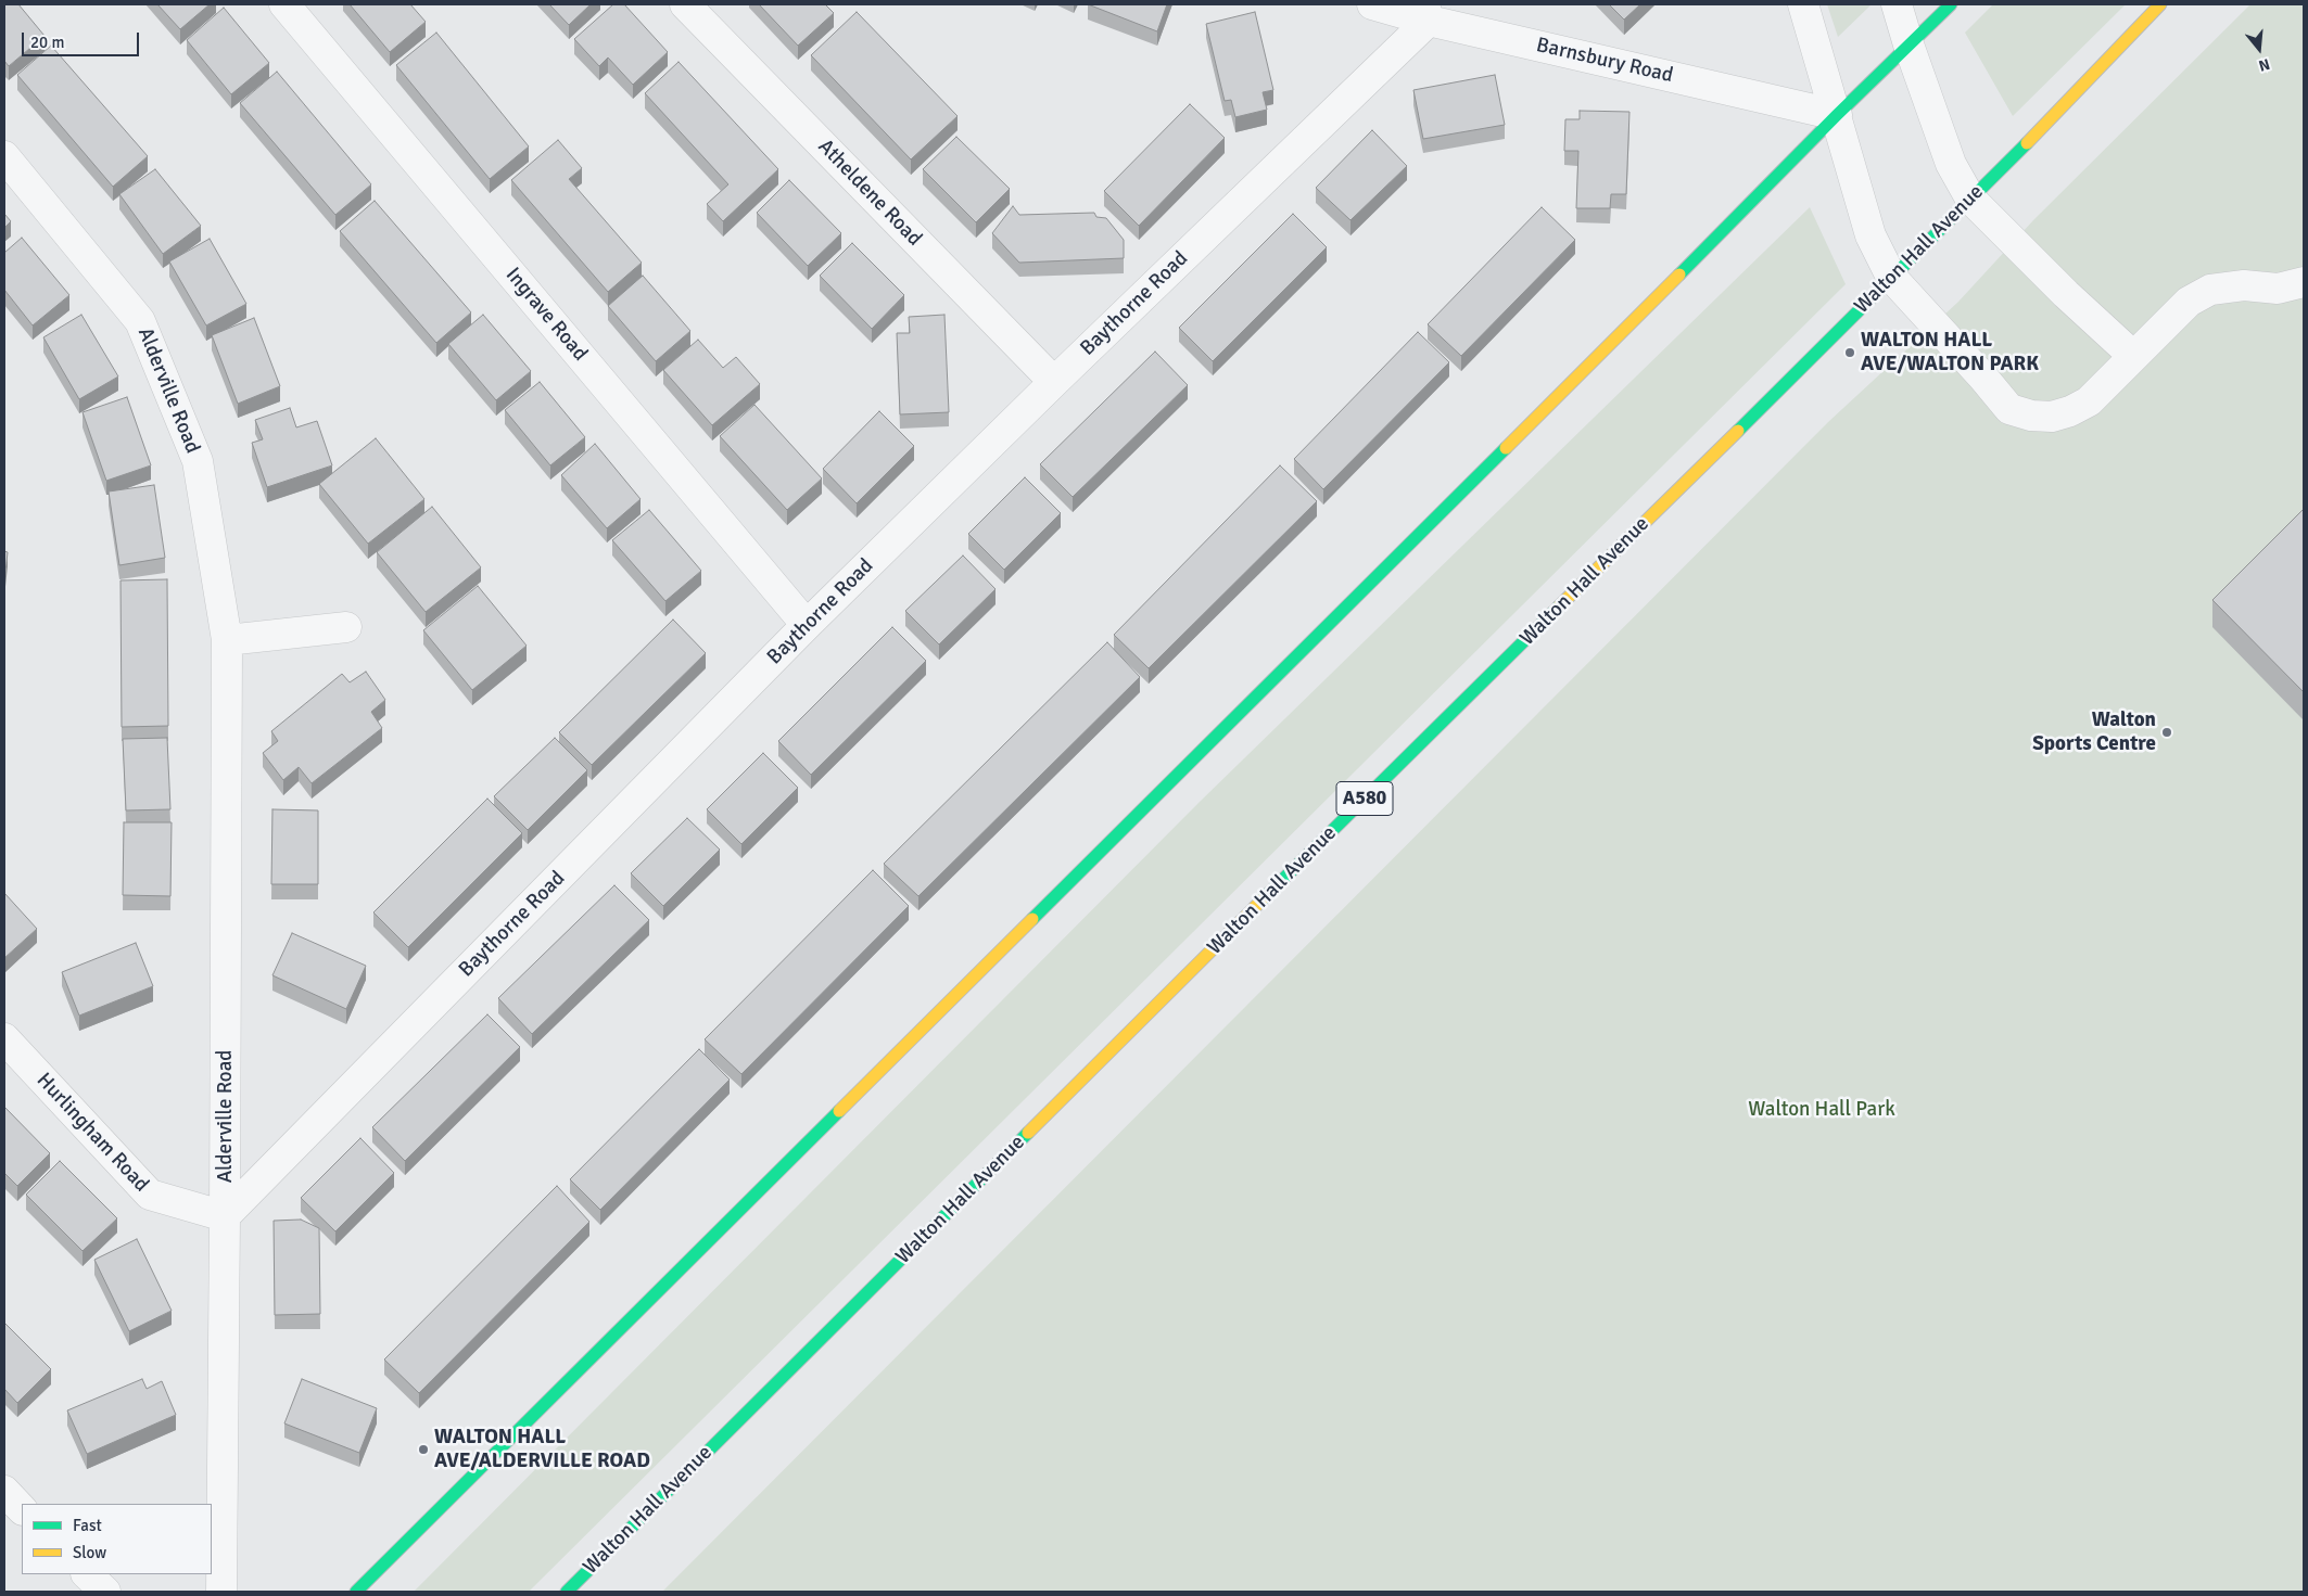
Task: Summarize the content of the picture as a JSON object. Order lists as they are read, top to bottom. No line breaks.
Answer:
{"streets":{"highway":["Walton Hall Avenue","A580"],"street":["Barnsbury Road","Atheldene Road","Baythorne Road","Ingrave Road","Alderville Road","Hurlingham Road"]},"crossings":[["Barnsbury Road","Baythorne Road"],["Atheldene Road","Baythorne Road"],["Baythorne Road","Ingrave Road"],["Baythorne Road","Alderville Road"],["Baythorne Road","Hurlingham Road"],["Alderville Road","Hurlingham Road"]],"parks":["Walton Hall Park"],"places":["WALTON HALL AVE/WALTON PARK","Walton Sports Centre","WALTON HALL AVE/ALDERVILLE ROAD"],"legend":["Fast","Slow"],"scale_bar":"20 m","north":"bottom"}
